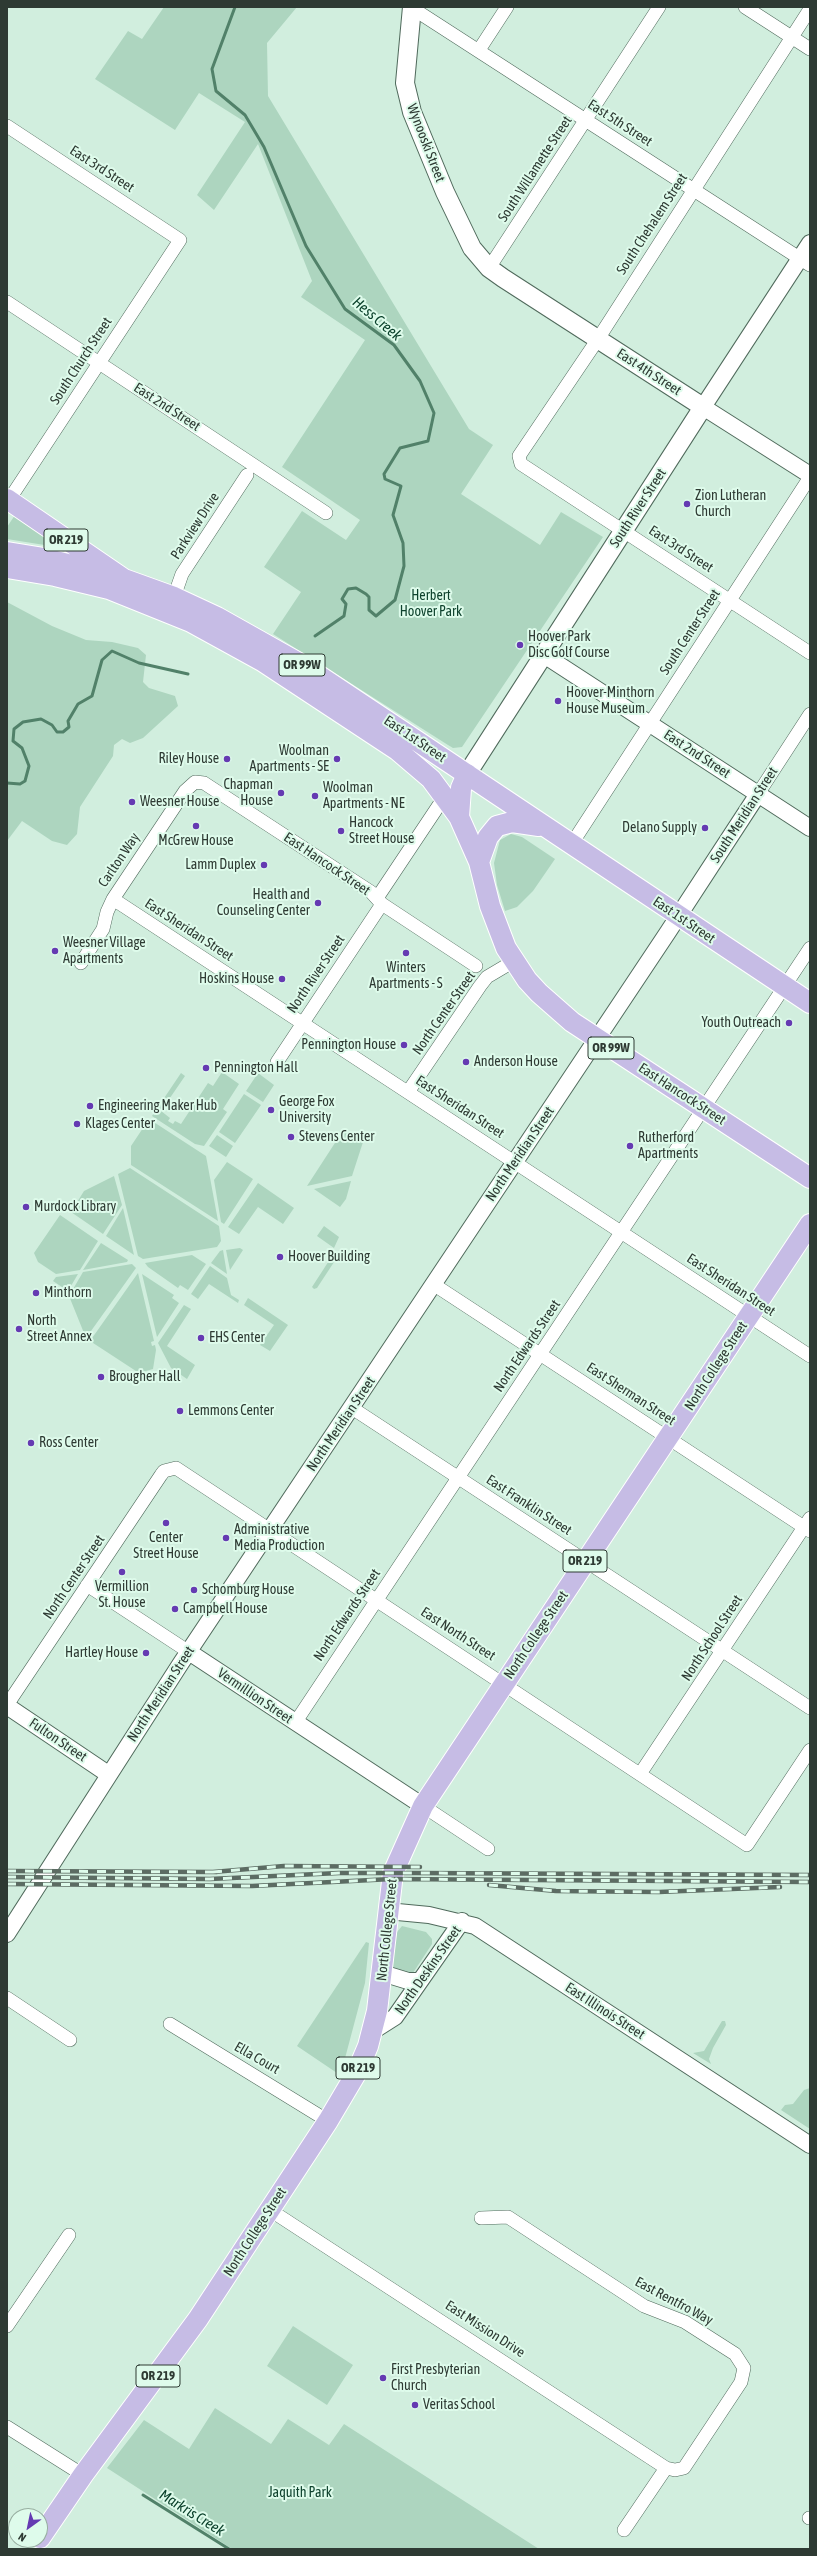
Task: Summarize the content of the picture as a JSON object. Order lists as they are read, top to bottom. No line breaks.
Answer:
{"streets":{"main road":["Wynooski Street","East 4th Street","South River Street","OR 219","OR 99W","East 1st Street","East Hancock Street","North College Street"],"street":["East 5th Street","East 3rd Street","South Willamette Street","South Chehalem Street","South Church Street","East 2nd Street","Parkview Drive","South Center Street","South Meridian Street","Carlton Way","East Sheridan Street","North River Street","North Center Street","North Meridian Street","North Edwards Street","East Sherman Street","East Franklin Street","East North Street","North School Street","Vermillion Street","Fulton Street","North Deskins Street","East Illinois Street","Ella Court","East Rentfro Way","East Mission Drive"]},"crossings":[["East 5th Street","Wynooski Street"],["East 5th Street","South Willamette Street"],["East 5th Street","South Chehalem Street"],["East 5th Street","South River Street"],["Wynooski Street","South Willamette Street"],["Wynooski Street","East 4th Street"],["East 3rd Street","South Chehalem Street"],["East 3rd Street","South Church Street"],["East 3rd Street","South River Street"],["East 3rd Street","South Center Street"],["South Willamette Street","East 4th Street"],["South Chehalem Street","East 4th Street"],["South Church Street","East 2nd Street"],["South Church Street","East 1st Street"],["East 4th Street","South River Street"],["East 4th Street","South Center Street"],["East 2nd Street","South River Street"],["East 2nd Street","South Center Street"],["East 2nd Street","South Meridian Street"],["South River Street","East 1st Street"],["Parkview Drive","East 1st Street"],["South Center Street","East 1st Street"],["OR 99W","East 1st Street"],["East 1st Street","South Meridian Street"],["East 1st Street","East Hancock Street"],["East 1st Street","North River Street"],["East 1st Street","North Meridian Street"],["East 1st Street","North Edwards Street"],["South Meridian Street","North Meridian Street"],["Carlton Way","East Hancock Street"],["Carlton Way","East Sheridan Street"],["East Hancock Street","North River Street"],["East Hancock Street","North Center Street"],["East Hancock Street","North Meridian Street"],["East Hancock Street","North Edwards Street"],["East Sheridan Street","North River Street"],["East Sheridan Street","North Center Street"],["East Sheridan Street","North Meridian Street"],["East Sheridan Street","North Edwards Street"],["East Sheridan Street","North College Street"],["North Center Street","East North Street"],["North Center Street","Vermillion Street"],["North Center Street","Fulton Street"],["North Meridian Street","East Sherman Street"],["North Meridian Street","East Franklin Street"],["North Meridian Street","East North Street"],["North Meridian Street","Vermillion Street"],["North Meridian Street","Fulton Street"],["North Edwards Street","East Sherman Street"],["North Edwards Street","East Franklin Street"],["North Edwards Street","East North Street"],["North Edwards Street","Vermillion Street"],["North College Street","East Sherman Street"],["North College Street","East Franklin Street"],["North College Street","East North Street"],["North College Street","Vermillion Street"],["North College Street","North Deskins Street"],["North College Street","East Illinois Street"],["North College Street","Ella Court"],["North College Street","East Mission Drive"],["East Sherman Street","North School Street"],["East Franklin Street","North School Street"],["East North Street","North School Street"],["North Deskins Street","East Illinois Street"],["East Rentfro Way","East Mission Drive"]],"water":["Hess Creek","Markris Creek"],"parks":["Herbert Hoover Park","Jaquith Park"],"places":["Zion Lutheran Church","Hoover Park Disc Golf Course","Hoover-Minthorn House Museum","Riley House","Woolman Apartments - SE","Chapman House","Woolman Apartments - NE","Weesner House","McGrew House","Delano Supply","Hancock Street House","Lamm Duplex","Health and Counseling Center","Weesner Village Apartments","Winters Apartments - S","Hoskins House","Youth Outreach","Pennington House","Anderson House","Pennington Hall","Engineering Maker Hub","George Fox University","Klages Center","Stevens Center","Rutherford Apartments","Murdock Library","Hoover Building","Minthorn","North Street Annex","EHS Center","Brougher Hall","Lemmons Center","Ross Center","Center Street House","Administrative Media Production","Vermillion St. House","Schomburg House","Campbell House","Hartley House","First Presbyterian Church","Veritas School"],"north":"bottom left"}
